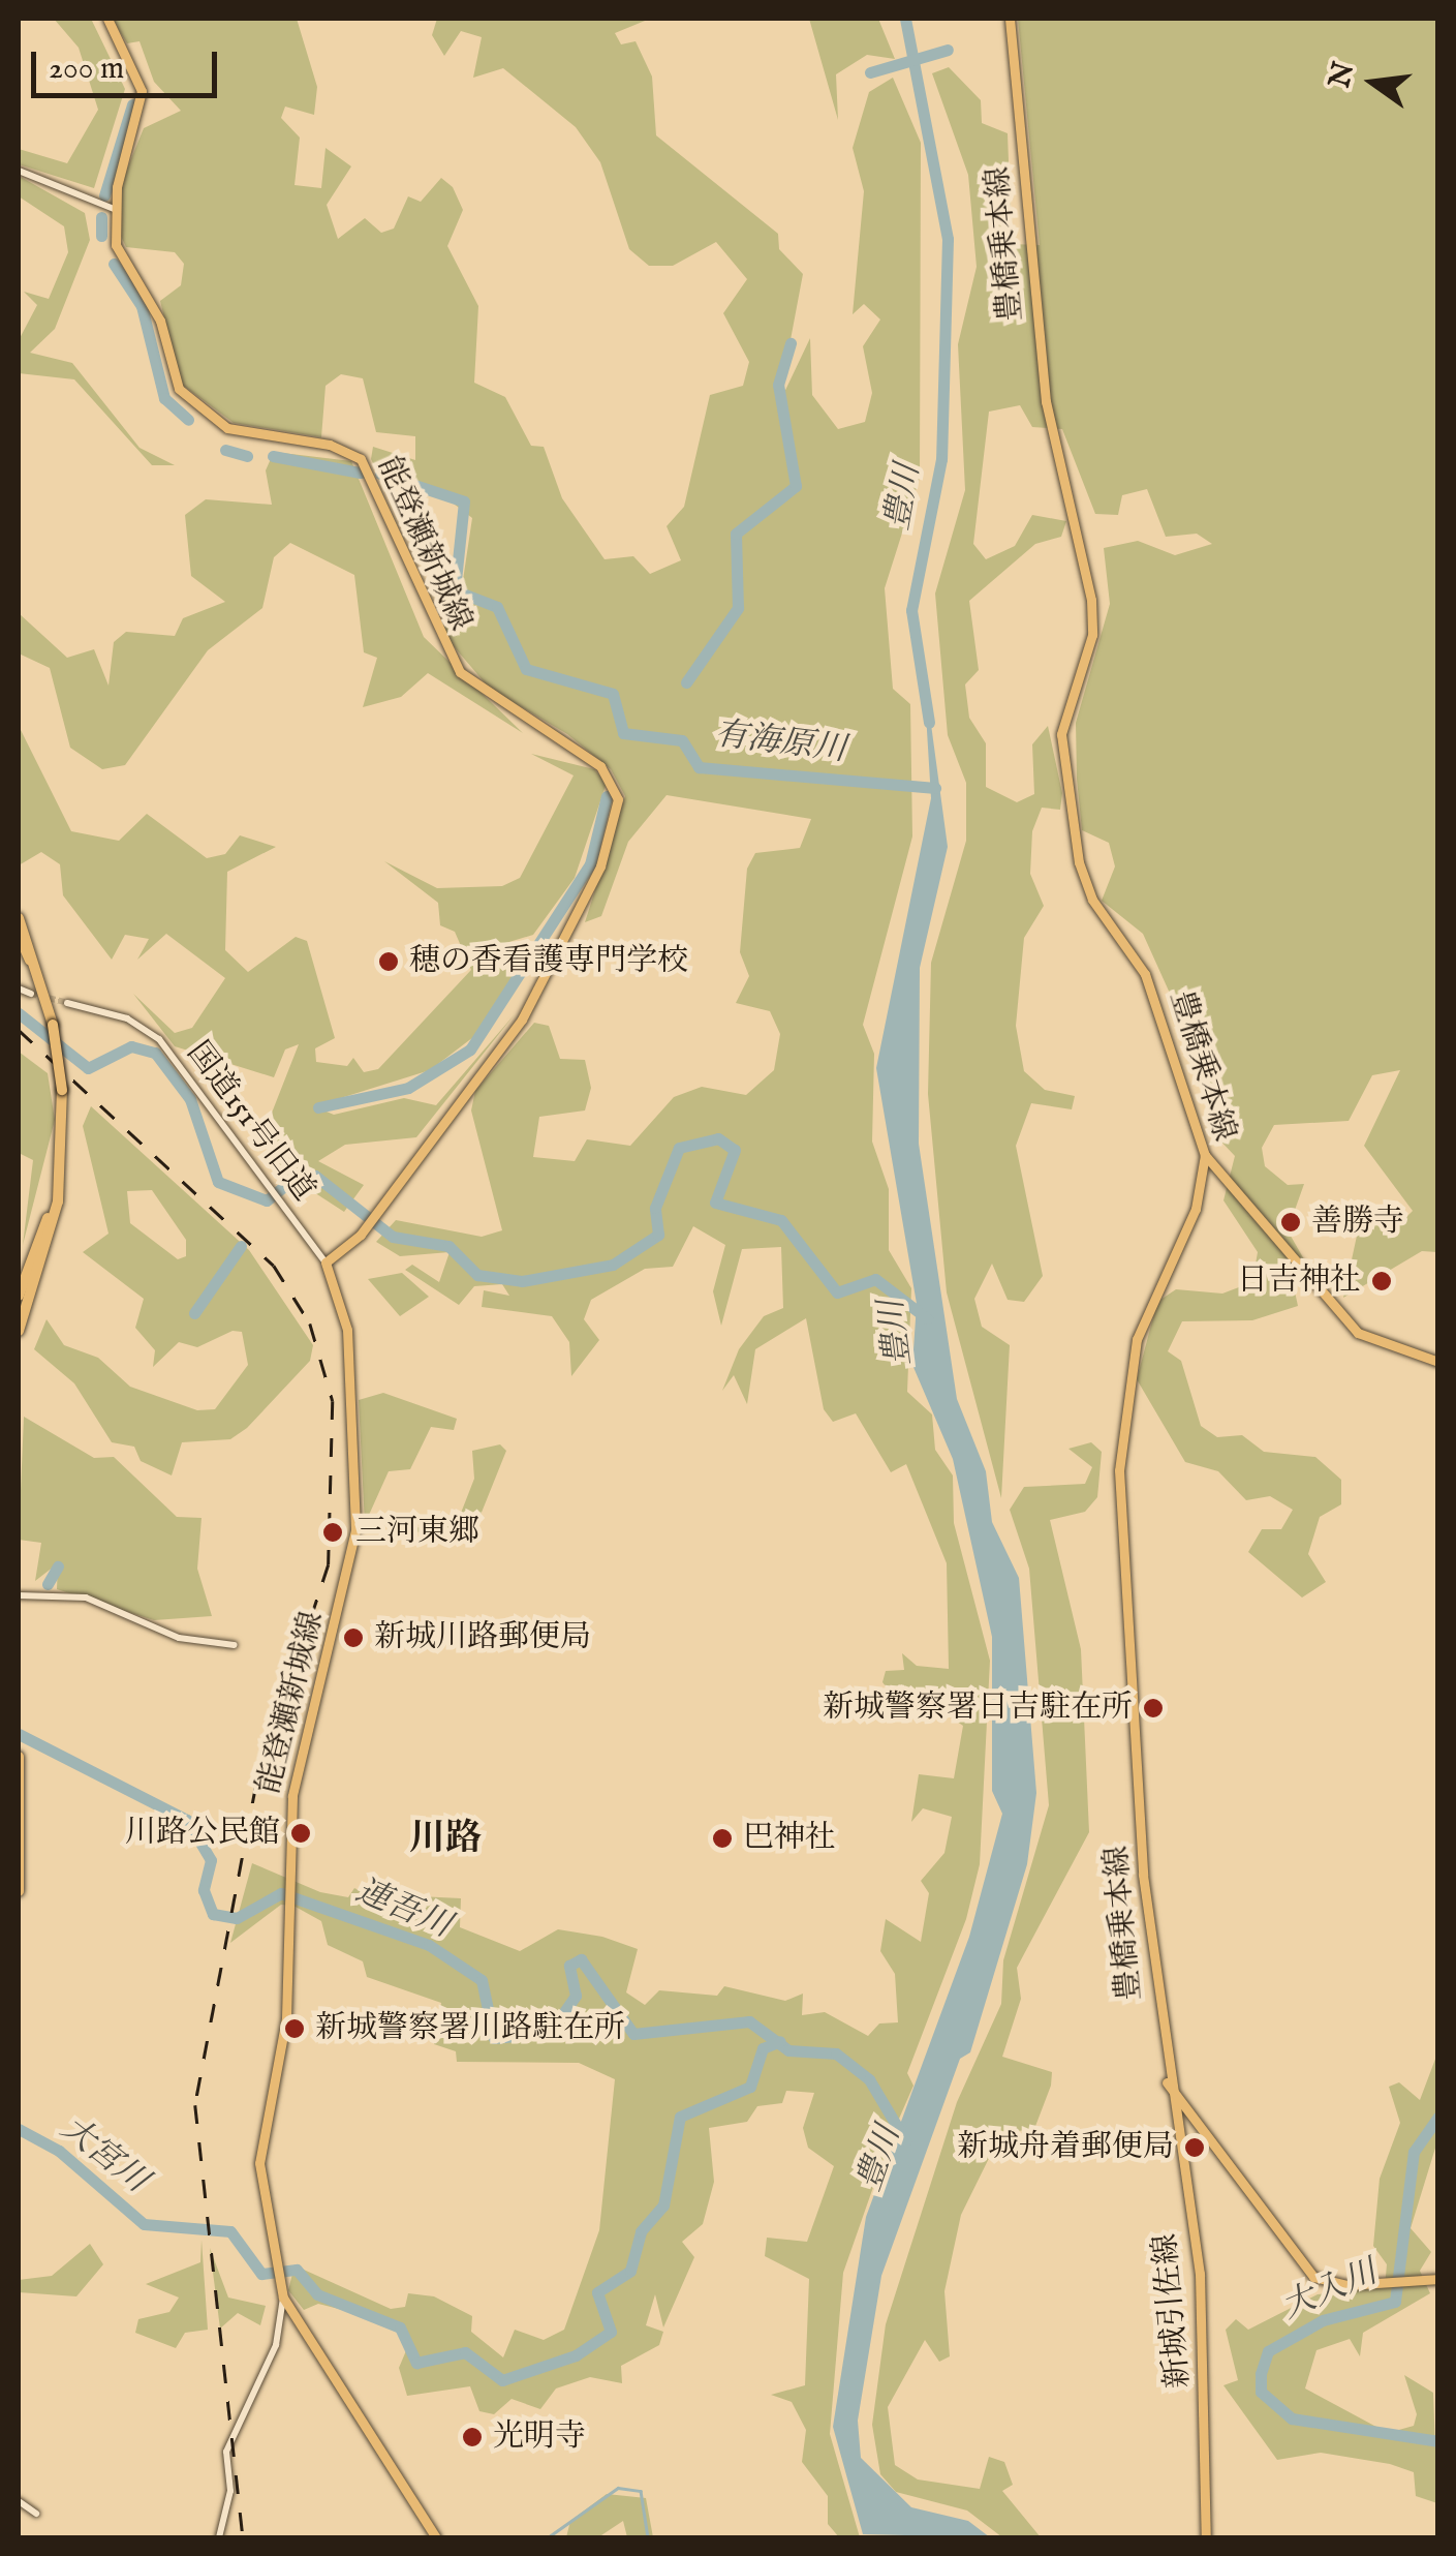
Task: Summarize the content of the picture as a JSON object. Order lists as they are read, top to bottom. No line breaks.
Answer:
{"streets":{"main road":["豊橋乗本線","能登瀬新城線","新城引佐線"],"street":["国道151号旧道"]},"crossings":[["豊橋乗本線","新城引佐線"],["能登瀬新城線","国道151号旧道"]],"districts":["川路"],"water":["豊川","有海原川","連吾川","大宮川","大入川"],"places":["穂の香看護専門学校","善勝寺","日吉神社","三河東郷","新城川路郵便局","新城警察署日吉駐在所","川路公民館","巴神社","新城警察署川路駐在所","新城舟着郵便局","光明寺"],"scale_bar":"200 m","north":"left"}
